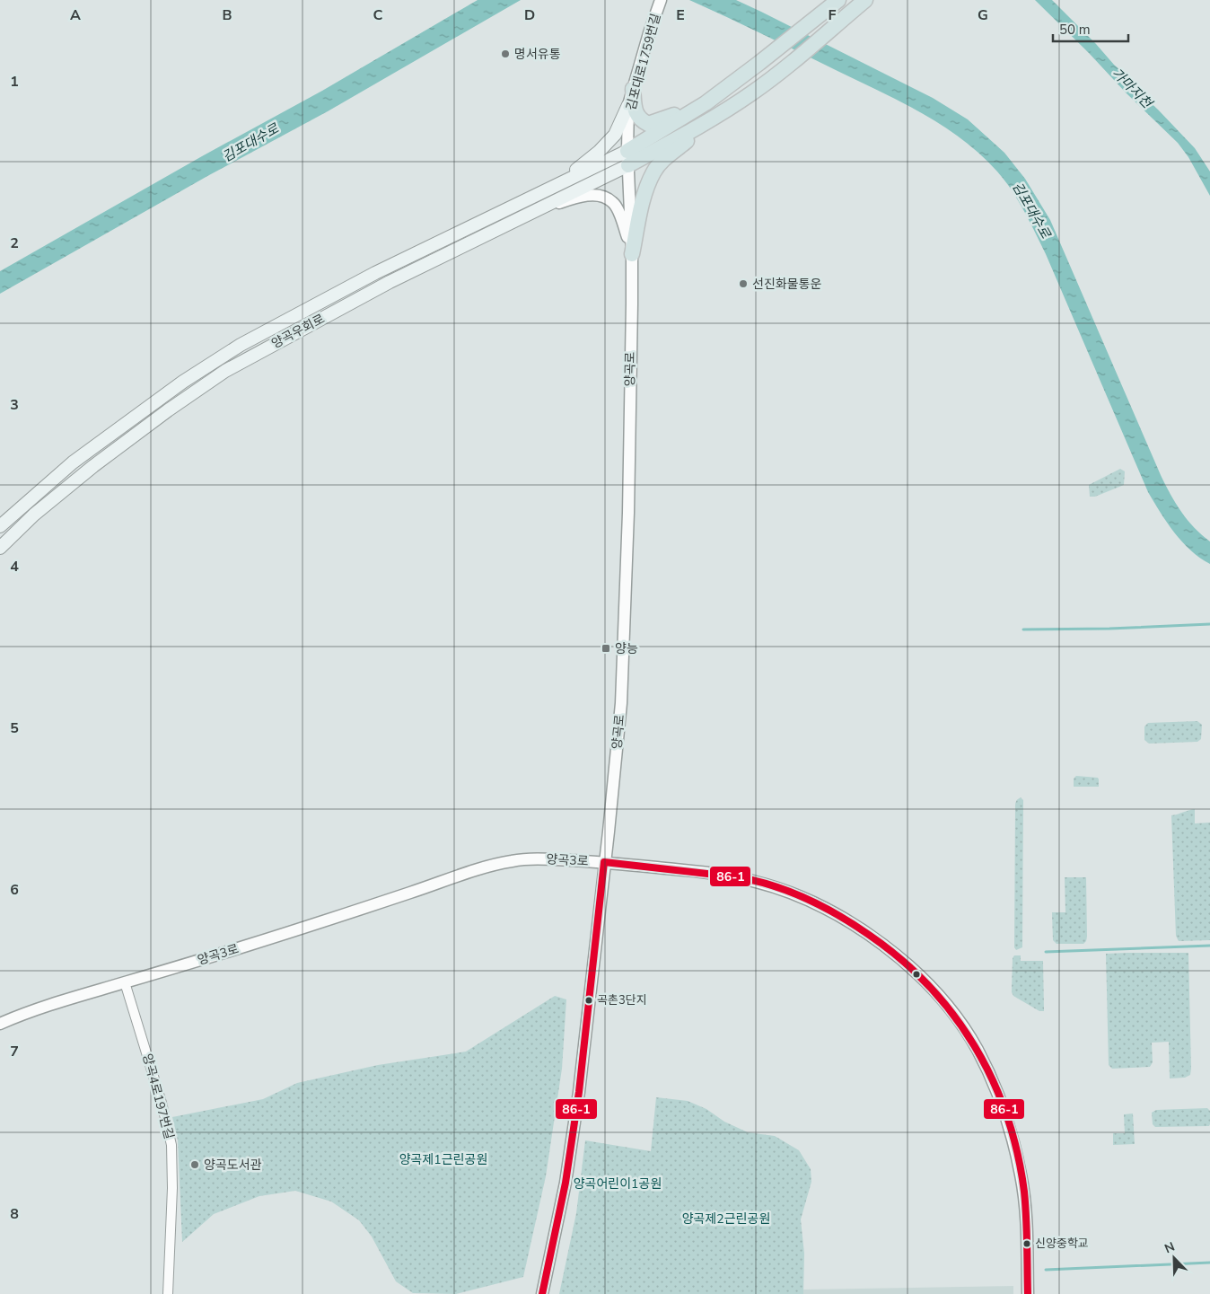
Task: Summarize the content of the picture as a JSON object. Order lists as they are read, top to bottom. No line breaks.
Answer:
{"streets":{"main road":["양곡우회로"],"street":["김포대로1759번길","양곡로","양곡3로","양곡4로197번길"]},"crossings":[["김포대로1759번길","양곡우회로"],["김포대로1759번길","양곡로"],["양곡우회로","양곡로"],["양곡로","양곡3로"],["양곡3로","양곡4로197번길"]],"water":["가마지천","김포대수로"],"parks":["양곡제1근린공원","양곡어린이1공원","양곡제2근린공원"],"places":{"other":["명서유통","선진화물통운","곡촌3단지","양곡도서관","신양중학교"],"transit":["양능"]},"lines":["transit line 86-1"],"scale_bar":"50 m","north":"top left","grid":{"columns":["A","B","C","D","E","F","G"],"rows":["1","2","3","4","5","6","7","8"]}}
